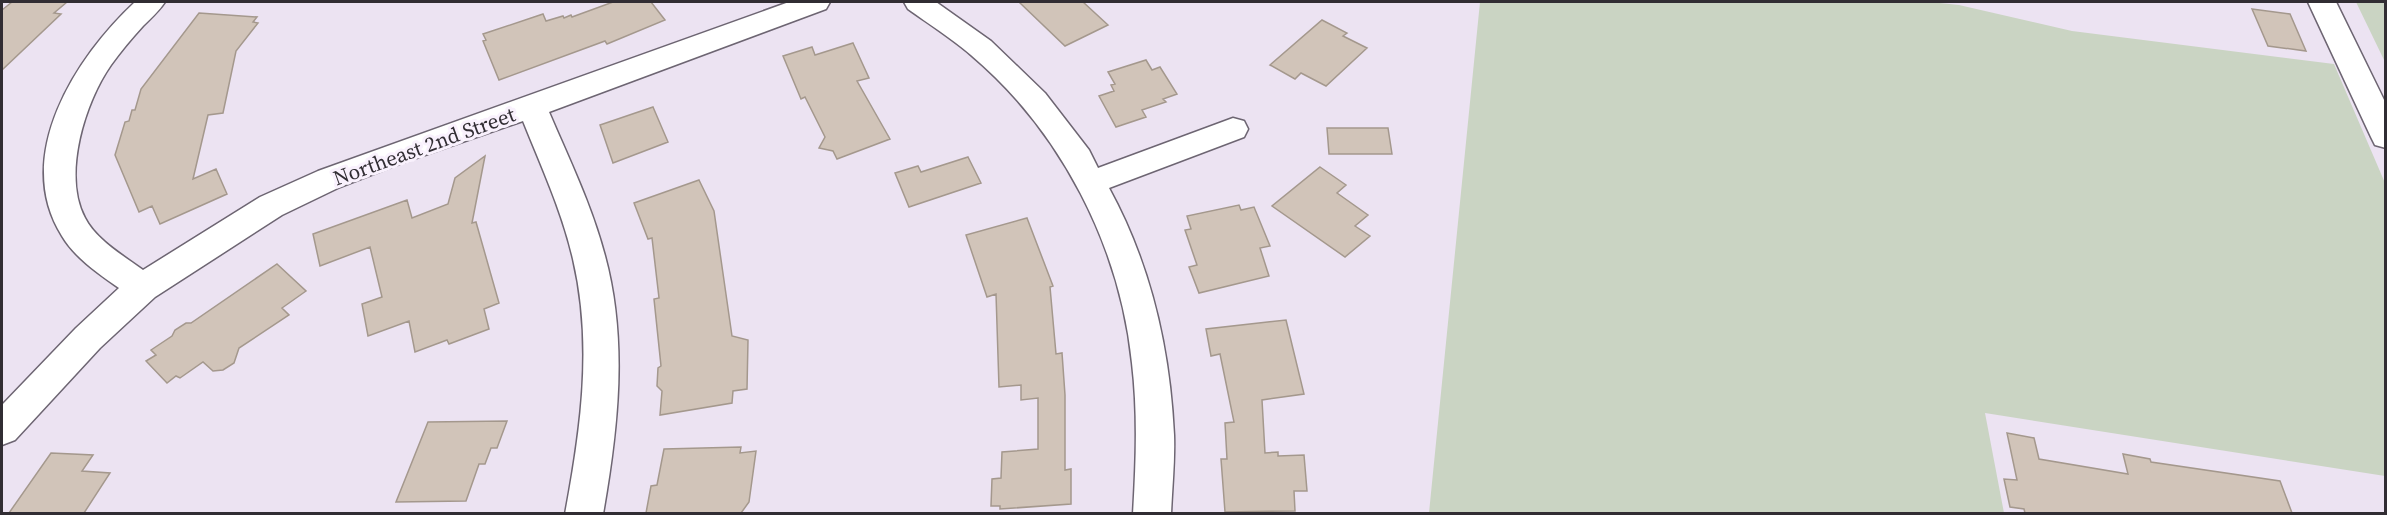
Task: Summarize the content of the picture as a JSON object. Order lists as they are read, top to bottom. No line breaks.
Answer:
{"streets":{"street":["Northeast 2nd Street"]}}
